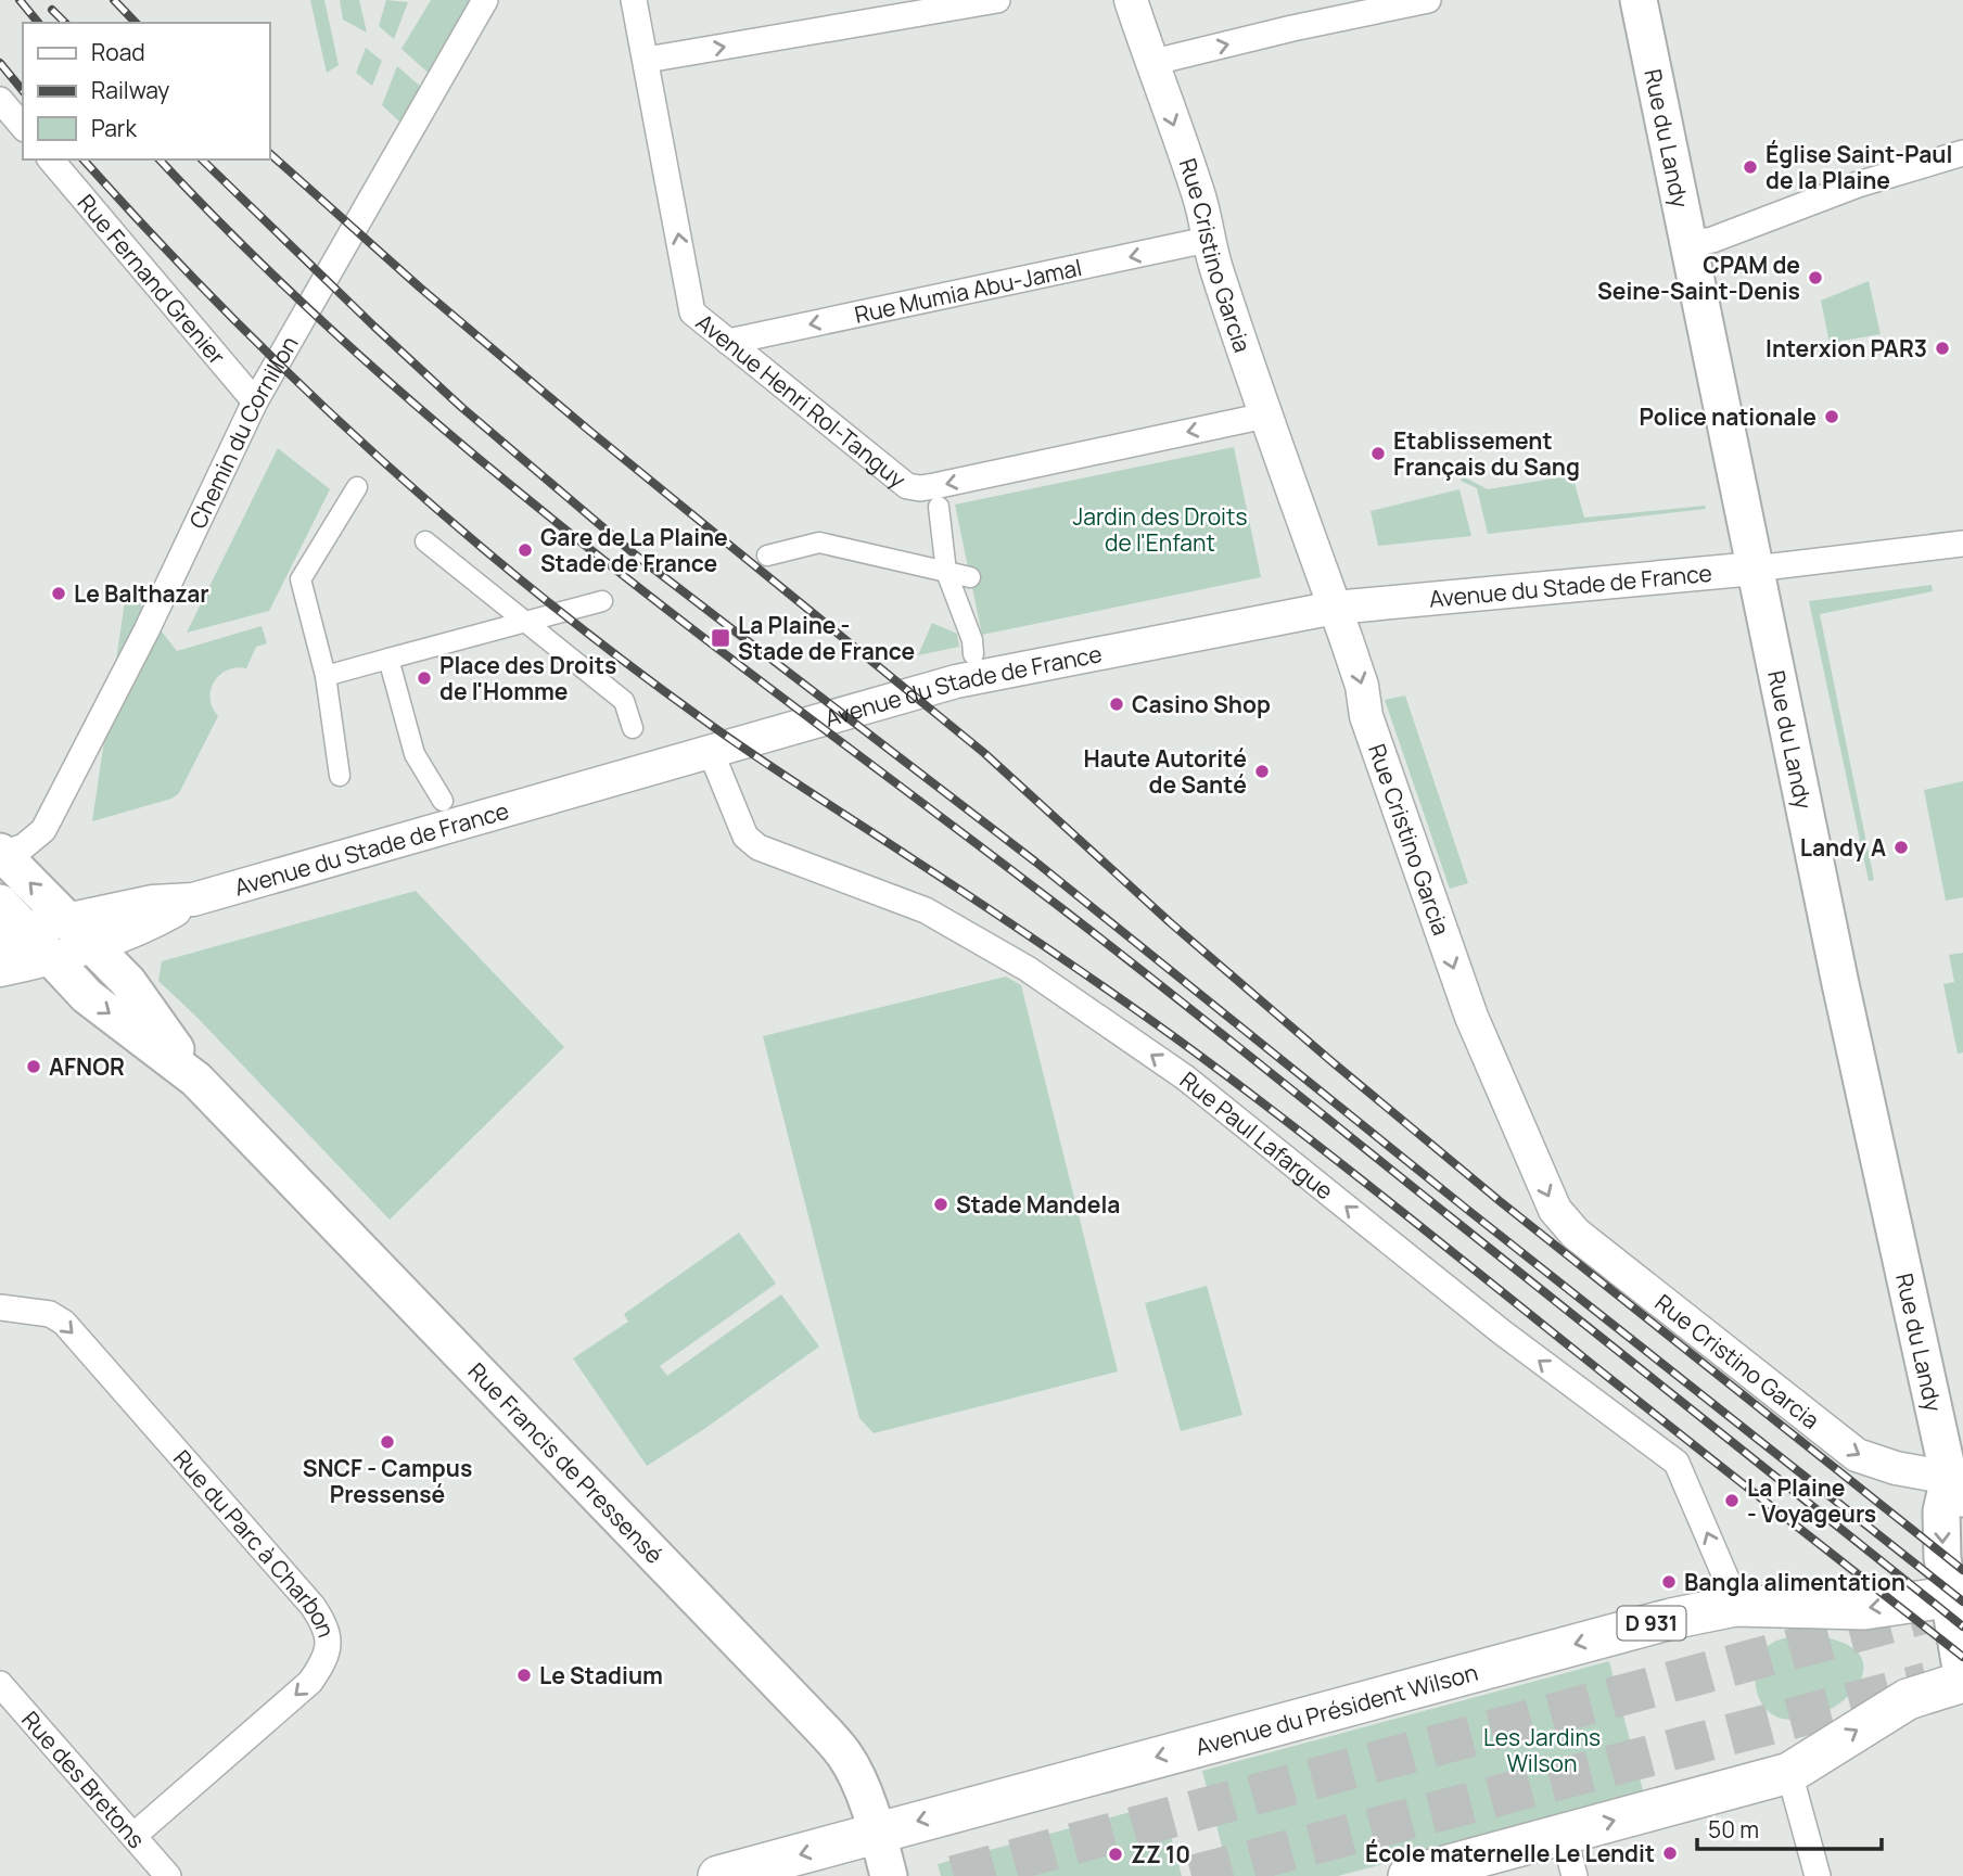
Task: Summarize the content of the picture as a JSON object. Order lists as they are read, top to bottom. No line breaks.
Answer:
{"streets":{"main road":["Rue du Landy","Rue Francis de Pressensé","D 931","Avenue du Président Wilson"],"street":["Rue Cristino Garcia","Rue Fernand Grenier","Rue Mumia Abu-Jamal","Avenue Henri Rol-Tanguy","Chemin du Cornillon","Avenue du Stade de France","Rue Paul Lafargue","Rue du Parc à Charbon","Rue des Bretons"]},"crossings":[["Rue du Landy","Rue Cristino Garcia"],["Rue du Landy","Avenue du Stade de France"],["Rue du Landy","Avenue du Président Wilson"],["Rue Cristino Garcia","Rue Mumia Abu-Jamal"],["Rue Cristino Garcia","Avenue Henri Rol-Tanguy"],["Rue Cristino Garcia","Avenue du Stade de France"],["Rue Fernand Grenier","Chemin du Cornillon"],["Rue Mumia Abu-Jamal","Avenue Henri Rol-Tanguy"],["Chemin du Cornillon","Rue Francis de Pressensé"],["Avenue du Stade de France","Rue Paul Lafargue"],["Avenue du Stade de France","Rue Francis de Pressensé"],["Rue Paul Lafargue","Avenue du Président Wilson"],["Rue Francis de Pressensé","Avenue du Président Wilson"],["Rue du Parc à Charbon","Rue des Bretons"]],"one_way":["Rue Cristino Garcia","Rue Mumia Abu-Jamal","Rue Paul Lafargue"],"parks":["Jardin des Droits de l'Enfant","Les Jardins Wilson"],"places":{"other":["Église Saint-Paul de la Plaine","CPAM de Seine-Saint-Denis","Interxion PAR3","Police nationale","Etablissement Français du Sang","Gare de La Plaine Stade de France","Le Balthazar","Place des Droits de l'Homme","Casino Shop","Haute Autorité de Santé","Landy A","AFNOR","Stade Mandela","SNCF - Campus Pressensé","La Plaine - Voyageurs","Bangla alimentation","Le Stadium","École maternelle Le Lendit","ZZ 10"],"transit":["La Plaine - Stade de France"]},"legend":["Road","Railway","Park"],"scale_bar":"50 m"}
